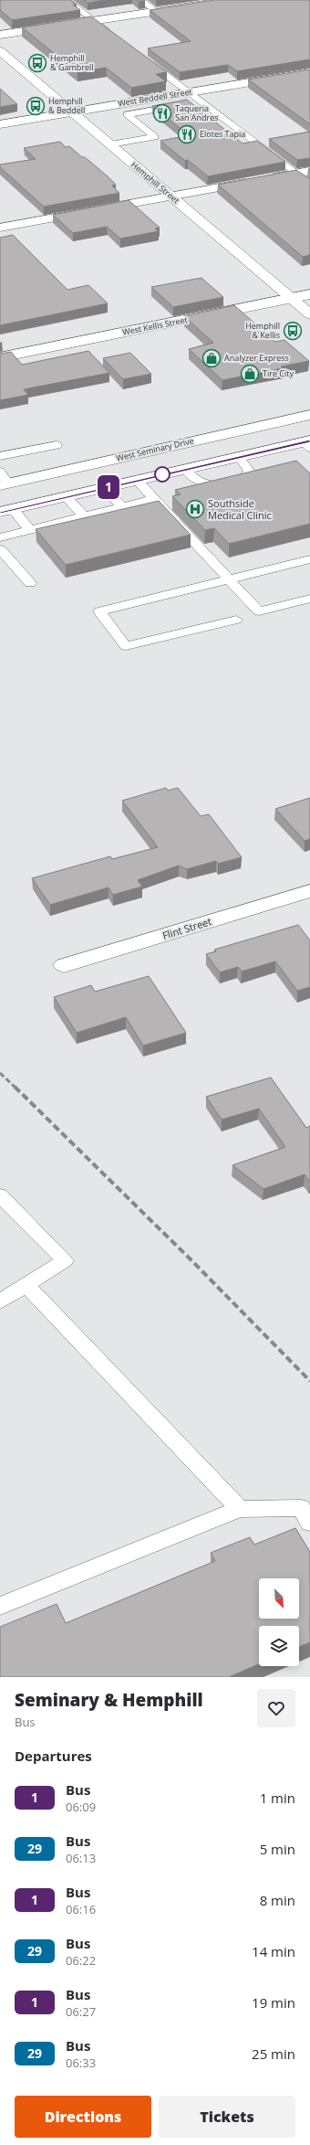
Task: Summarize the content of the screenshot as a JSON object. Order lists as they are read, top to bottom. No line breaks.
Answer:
{"streets":{"street":["West Beddell Street","Hemphill Street","West Kellis Street","West Seminary Drive","Flint Street"]},"crossings":[["West Beddell Street","Hemphill Street"],["Hemphill Street","West Kellis Street"]],"places":{"bus stop":["Hemphill & Gambrell","Hemphill & Beddell","Hemphill & Kellis"],"restaurant":["Taqueria San Andres","Elotes Tapia"],"shop":["Analyzer Express","Tire City"],"hospital":["Southside Medical Clinic"]},"lines":["bus line 1"],"north":"bottom right","page":{"on_map":"1","heading":[["Seminary & Hemphill","Bus"],"Departures"],"list":[{"mark":"1","name":"Bus","note":"06:09","value":"1 min"},{"mark":"29","name":"Bus","note":"06:13","value":"5 min"},{"mark":"1","name":"Bus","note":"06:16","value":"8 min"},{"mark":"29","name":"Bus","note":"06:22","value":"14 min"},{"mark":"1","name":"Bus","note":"06:27","value":"19 min"},{"mark":"29","name":"Bus","note":"06:33","value":"25 min"}],"buttons":["Directions","Tickets"]}}
